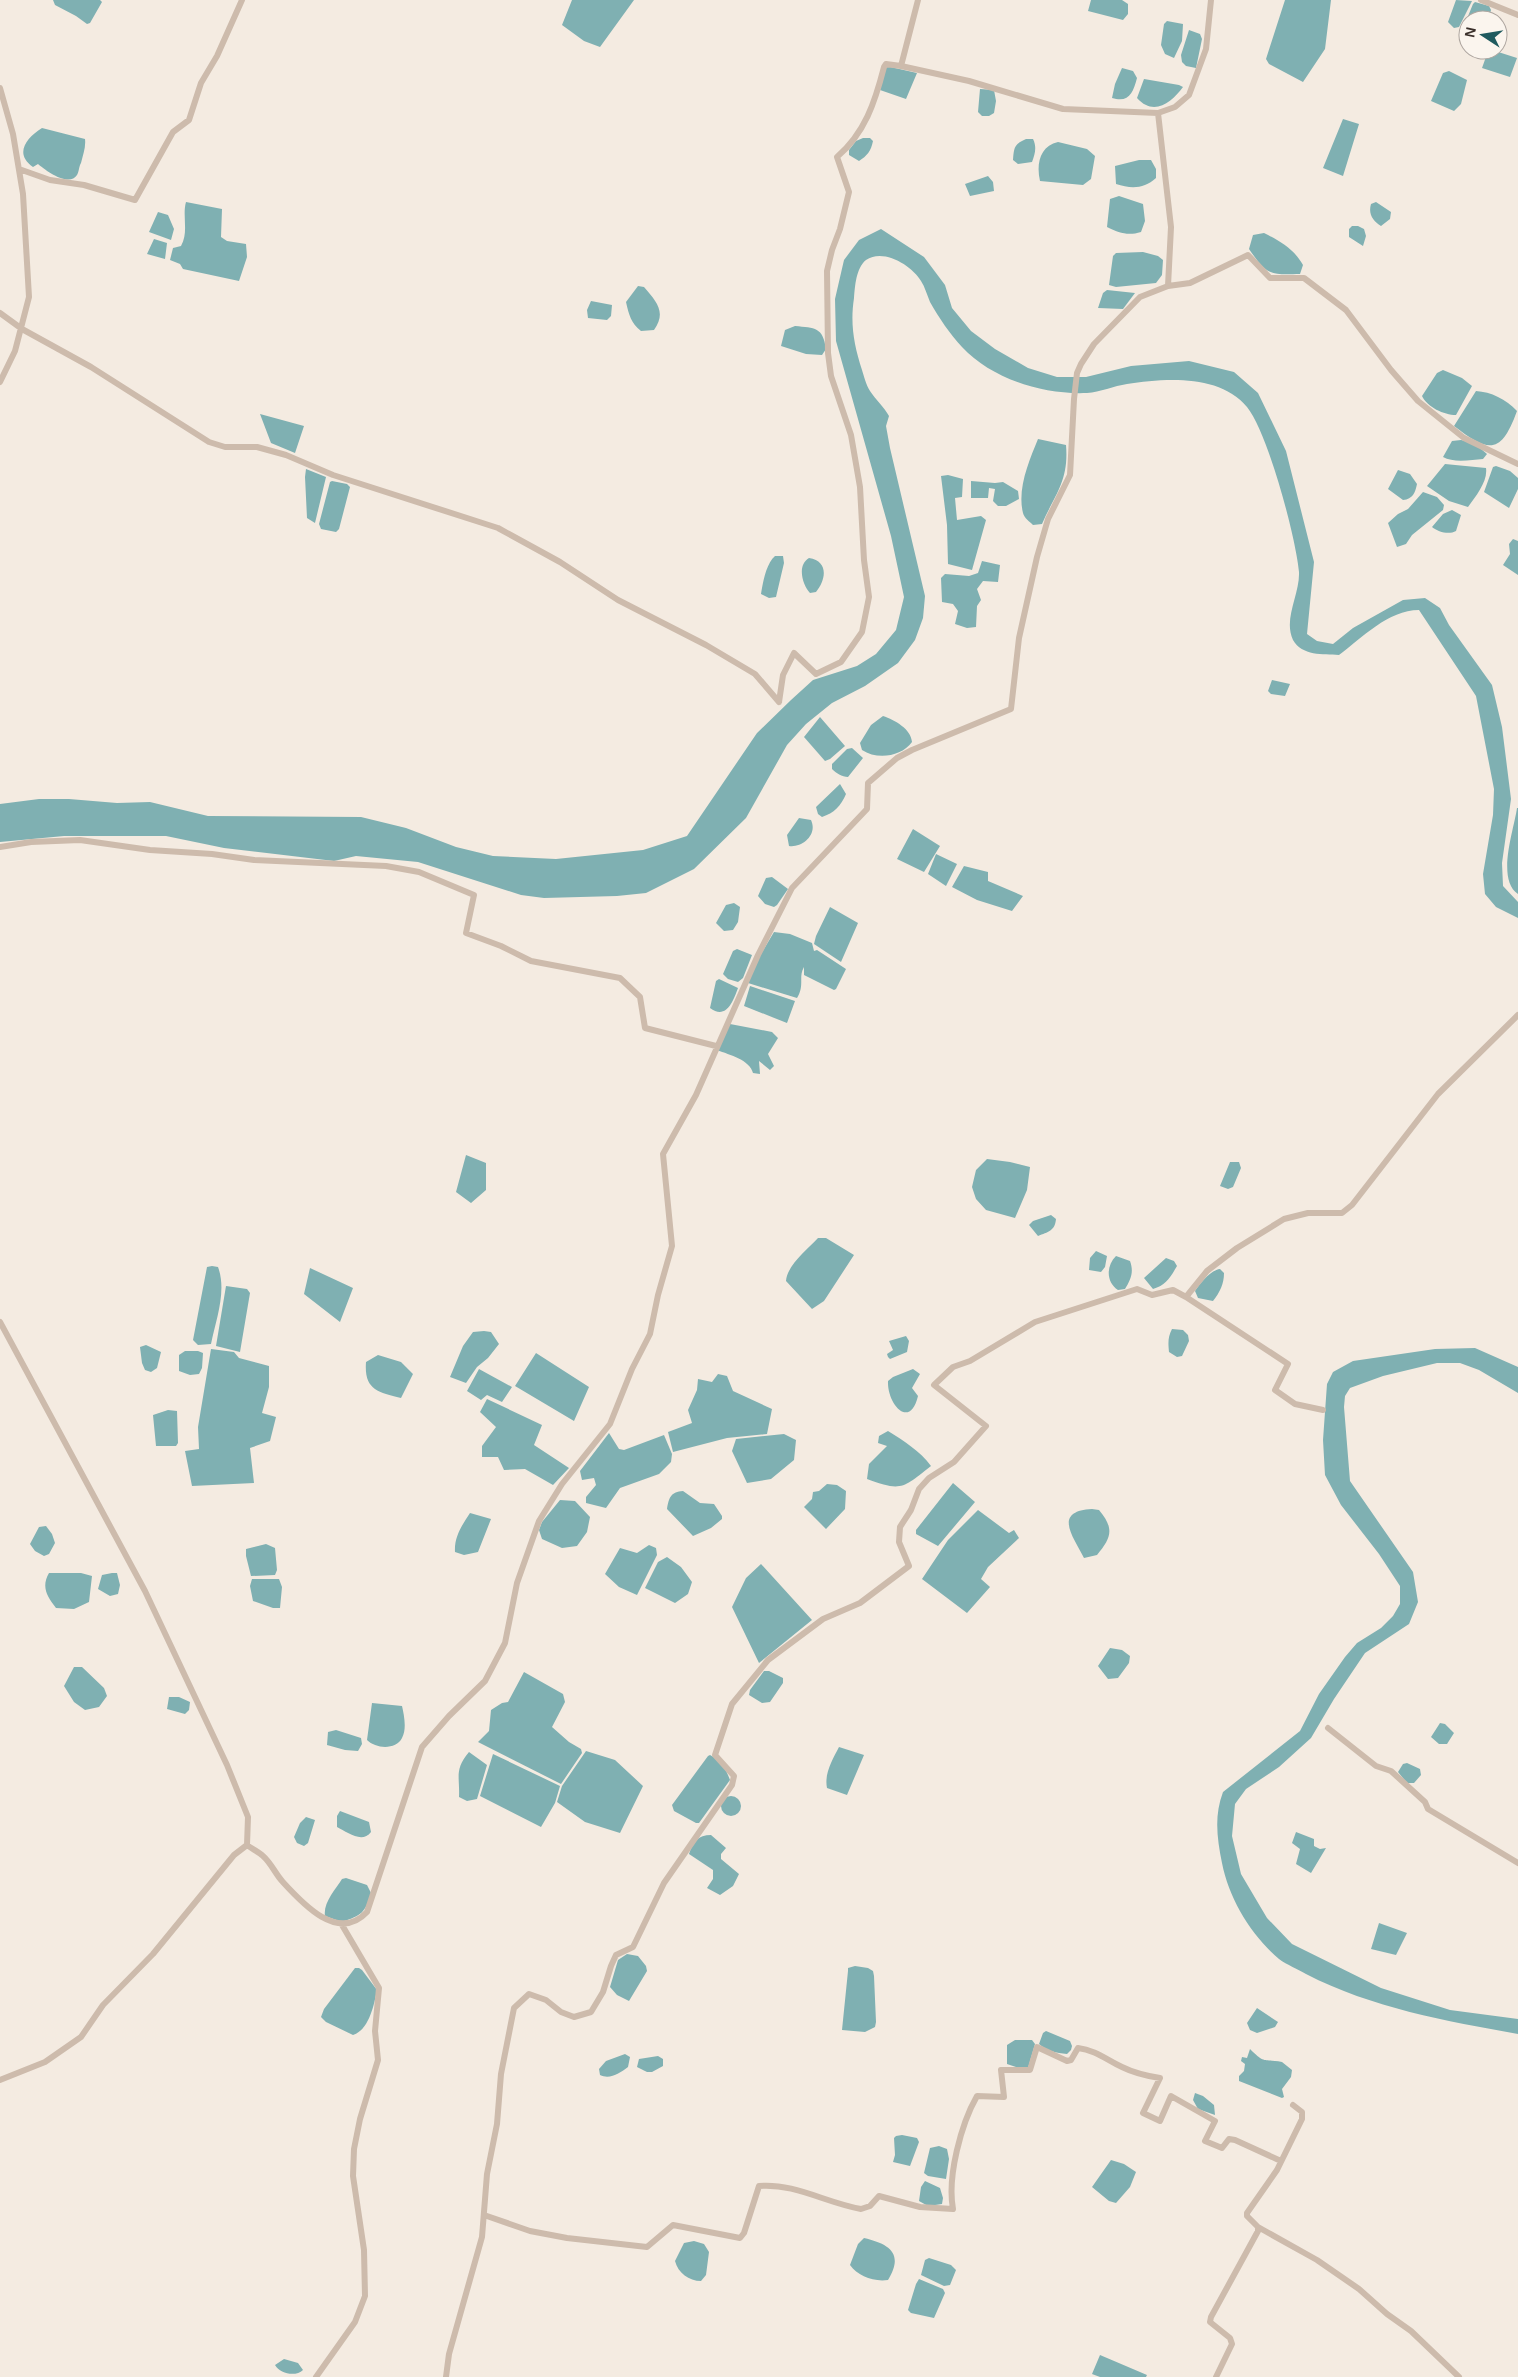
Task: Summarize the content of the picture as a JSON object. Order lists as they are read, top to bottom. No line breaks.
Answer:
{"north":"left"}
